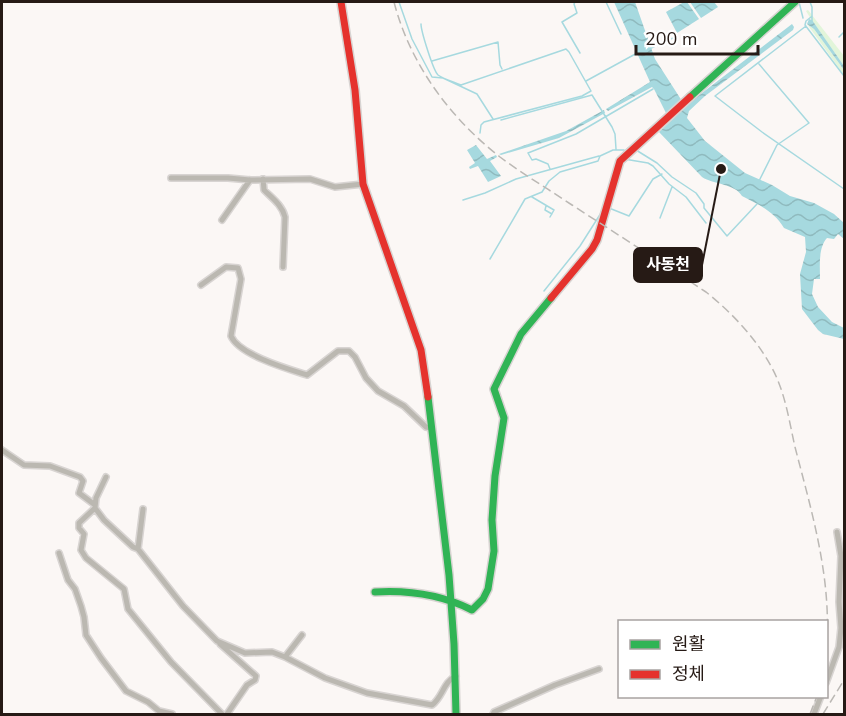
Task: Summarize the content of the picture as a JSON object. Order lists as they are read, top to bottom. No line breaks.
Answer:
{"places":["사동천"],"legend":["원활","정체"],"scale_bar":"200 m"}
